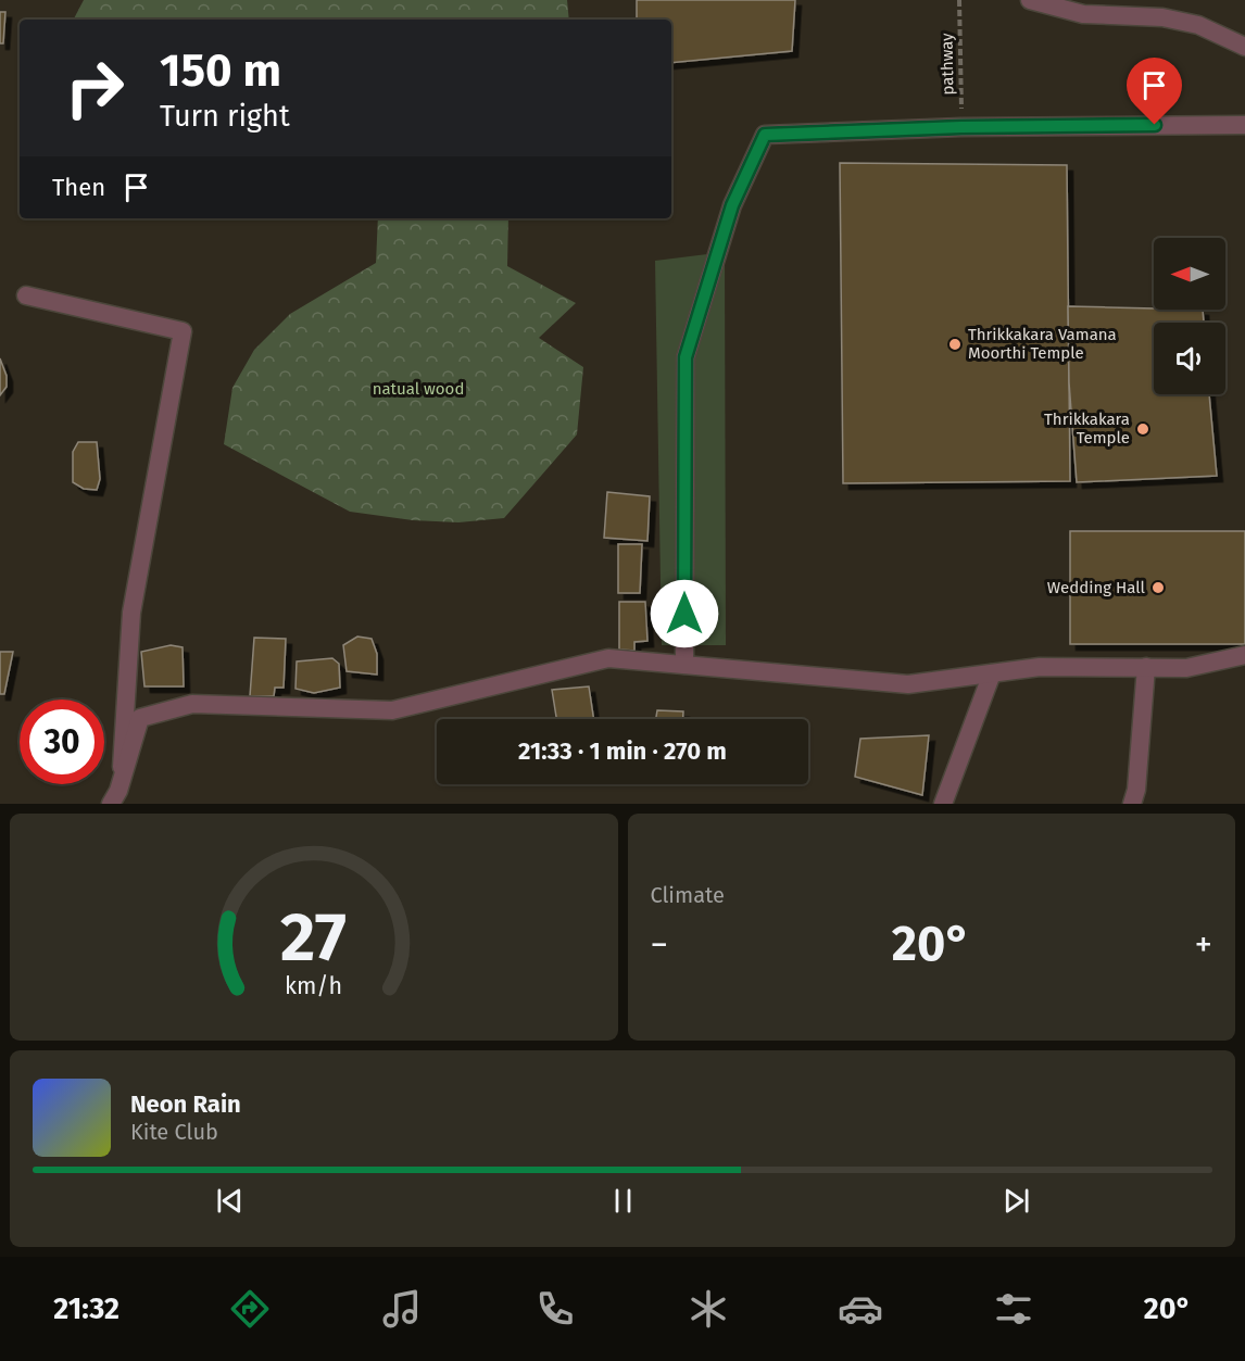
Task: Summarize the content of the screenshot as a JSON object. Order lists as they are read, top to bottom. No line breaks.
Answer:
{"streets":{"path":["pathway"]},"parks":["natual wood"],"places":["Thrikkakara Vamana Moorthi Temple","Thrikkakara Temple","Wedding Hall"],"north":"left","page":{"turn":["150 m","Turn right"],"then":"Then","limit":"30","trip":"21:33 · 1 min · 270 m","tile":"Climate","heat":["−","20°","+"],"song":["Neon Rain","Kite Club"],"tabs":["21:32","20°"],"gauge":["27","km/h"]}}
